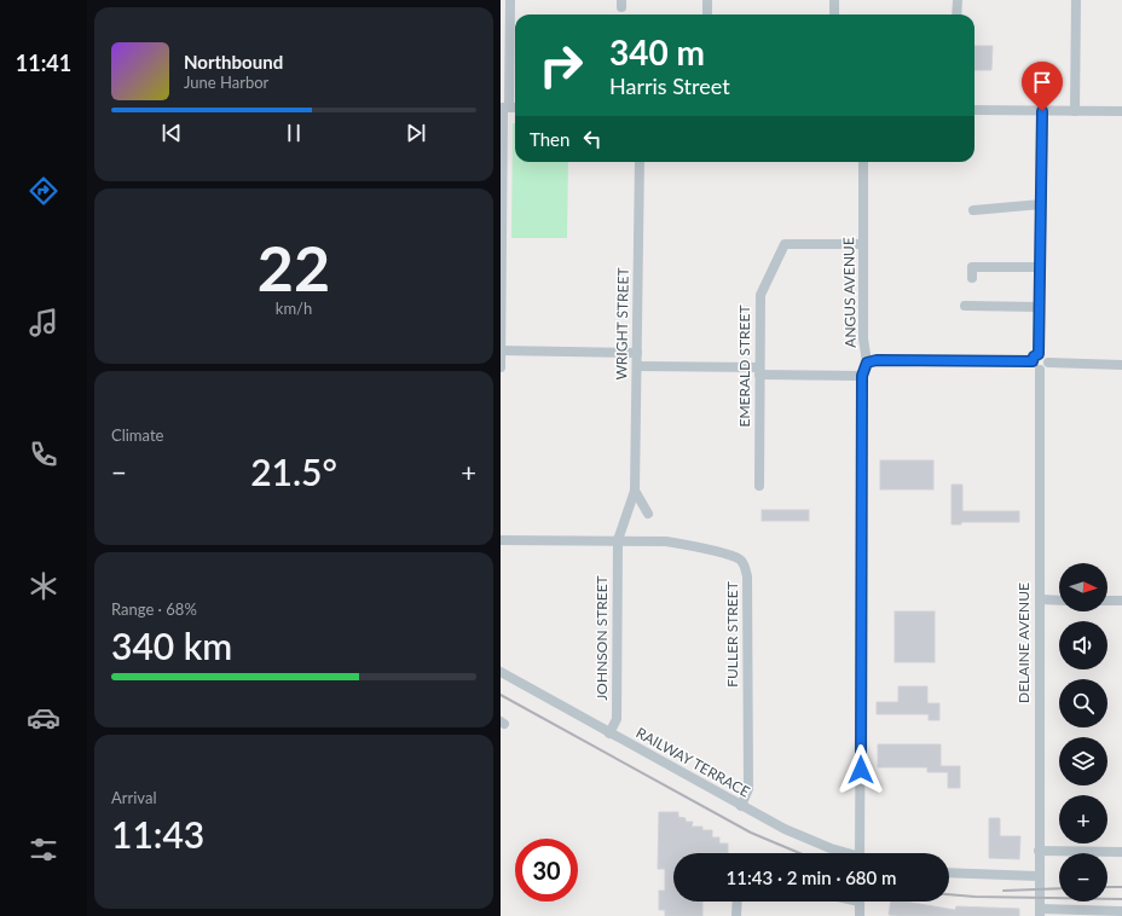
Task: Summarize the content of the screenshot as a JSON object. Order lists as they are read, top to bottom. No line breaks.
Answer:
{"streets":{"street":["ANGUS AVENUE","WRIGHT STREET","EMERALD STREET","FULLER STREET","JOHNSON STREET","DELAINE AVENUE","RAILWAY TERRACE"]},"crossings":[["ANGUS AVENUE","EMERALD STREET"],["WRIGHT STREET","FULLER STREET"],["WRIGHT STREET","JOHNSON STREET"],["FULLER STREET","JOHNSON STREET"],["FULLER STREET","RAILWAY TERRACE"],["JOHNSON STREET","RAILWAY TERRACE"]],"north":"right","page":{"tabs":"11:41","turn":["340 m","Harris Street"],"song":["Northbound","June Harbor"],"then":"Then","tile":[["22","km/h"],"Climate",["Range · 68%","340 km"],["Arrival","11:43"]],"heat":["−","21.5°","+"],"map_buttons":["+","−"],"limit":"30","trip":"11:43 · 2 min · 680 m"}}
